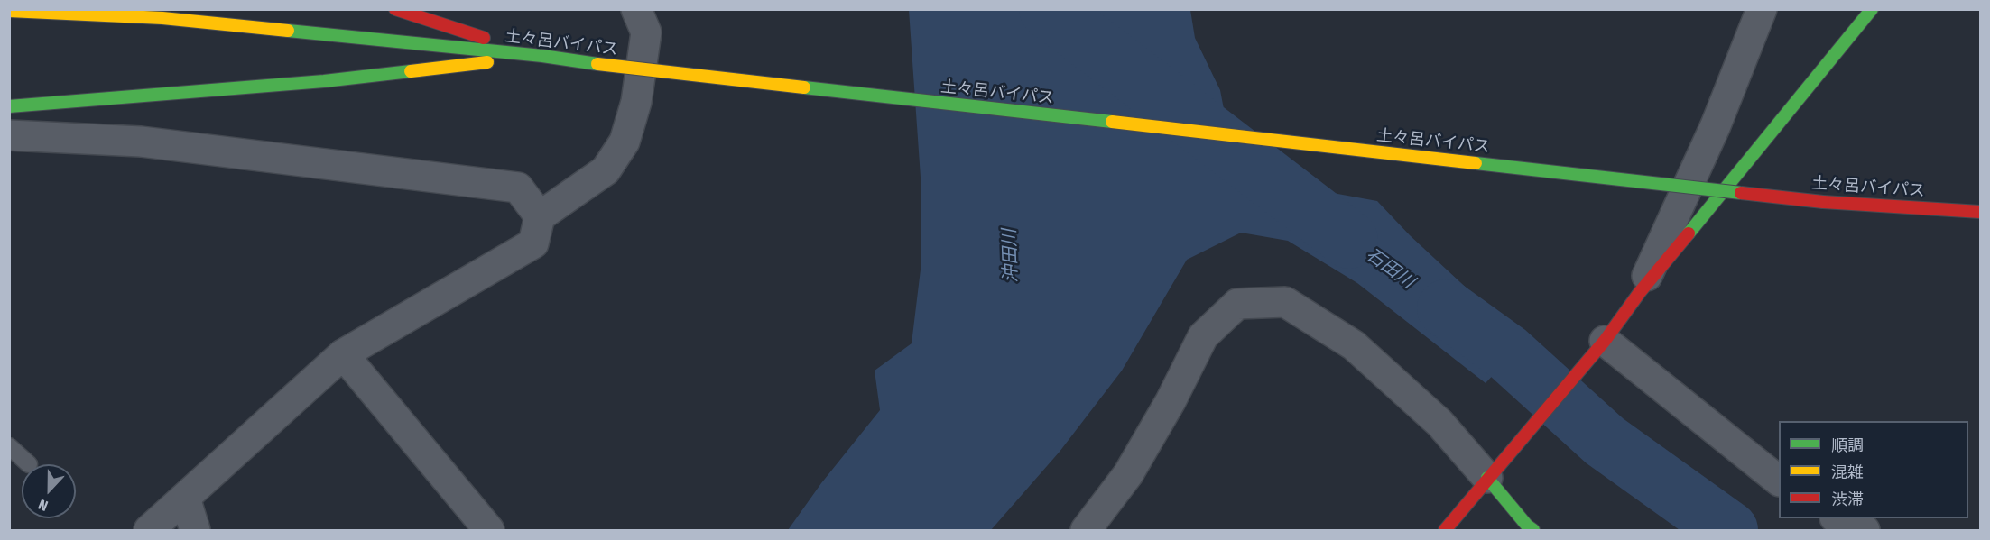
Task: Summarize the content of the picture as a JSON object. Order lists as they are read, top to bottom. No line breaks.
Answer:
{"streets":{"main road":["土々呂バイパス"]},"water":["沖田川","石田川"],"legend":["順調","混雑","渋滞"],"north":"bottom"}
